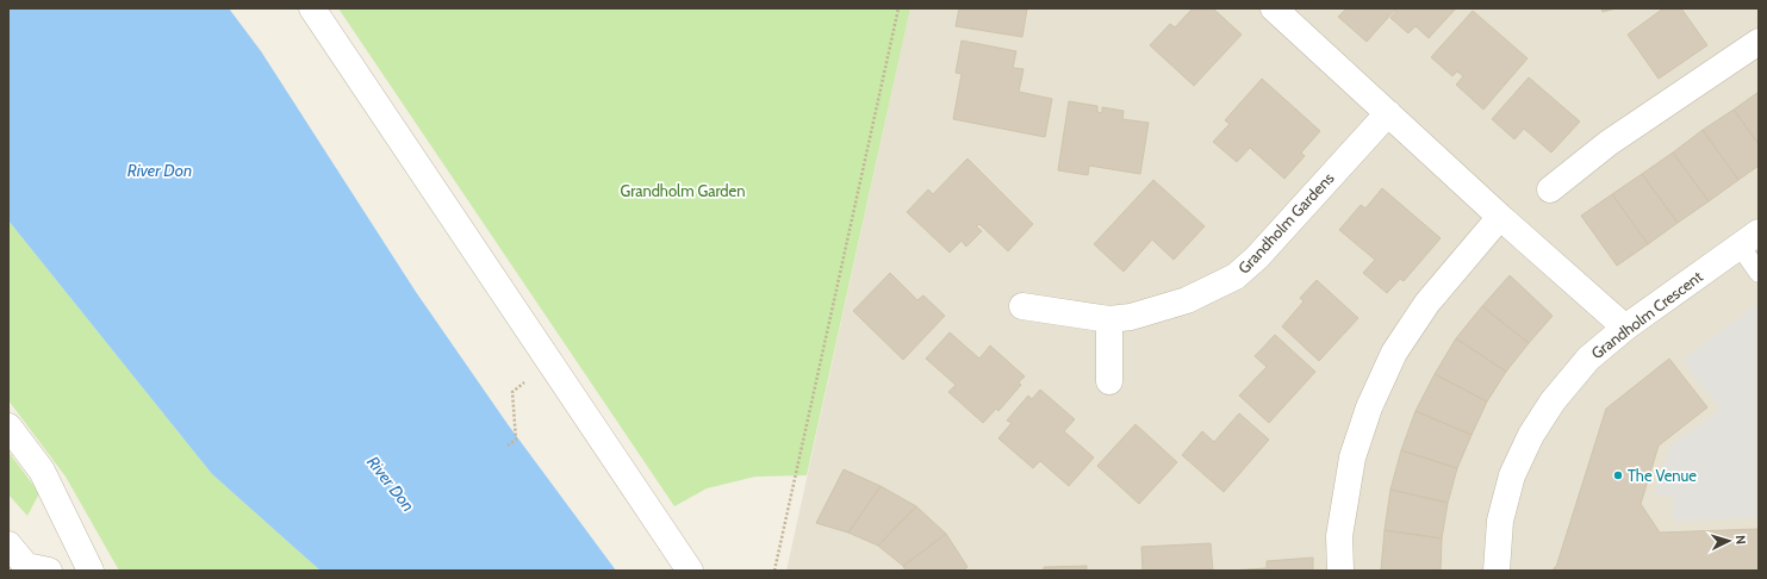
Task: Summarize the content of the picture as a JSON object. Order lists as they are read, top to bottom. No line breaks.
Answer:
{"streets":{"street":["Grandholm Gardens","Grandholm Crescent"]},"water":["River Don"],"parks":["Grandholm Garden"],"places":["The Venue"],"north":"right"}
